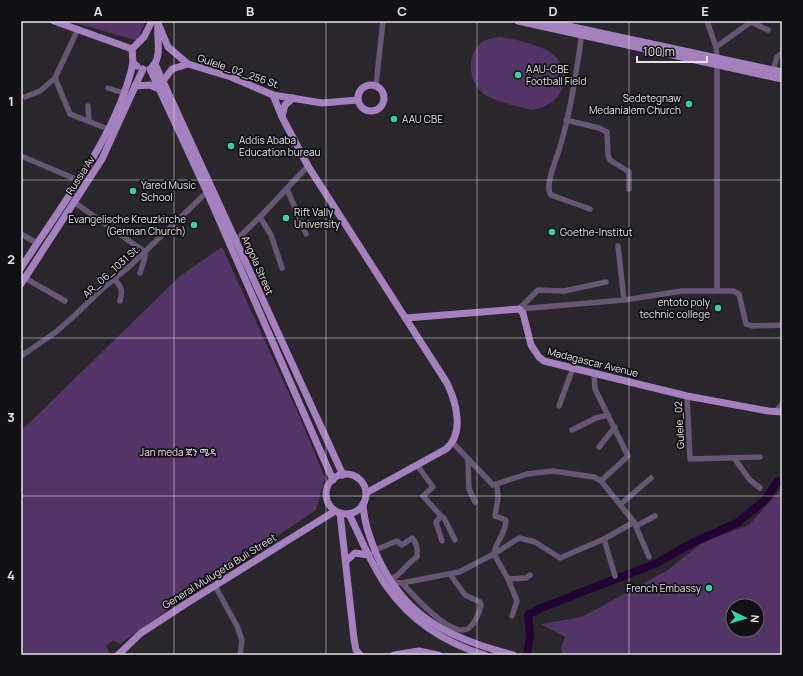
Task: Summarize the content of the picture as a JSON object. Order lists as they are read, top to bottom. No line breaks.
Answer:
{"streets":{"main road":["Gulele_02_256 St.","Russia Av","Angola Street","Madagascar Avenue","General Mulugeta Buli Street"],"street":["AR_06_1031 St.","Gulele_02"]},"crossings":[["Russia Av","Angola Street"],["Angola Street","General Mulugeta Buli Street"],["Madagascar Avenue","Gulele_02"]],"parks":["Jan meda ጃን ሜዳ"],"places":["AAU-CBE Football Field","Sedetegnaw Medanialem Church","AAU CBE","Addis Ababa Education bureau","Yared Music School","Rift Vally University","Evangelische Kreuzkirche (German Church)","Goethe-Institut","entoto poly technic college","French Embassy"],"scale_bar":"100 m","north":"right","grid":{"columns":["A","B","C","D","E"],"rows":["1","2","3","4"]}}
